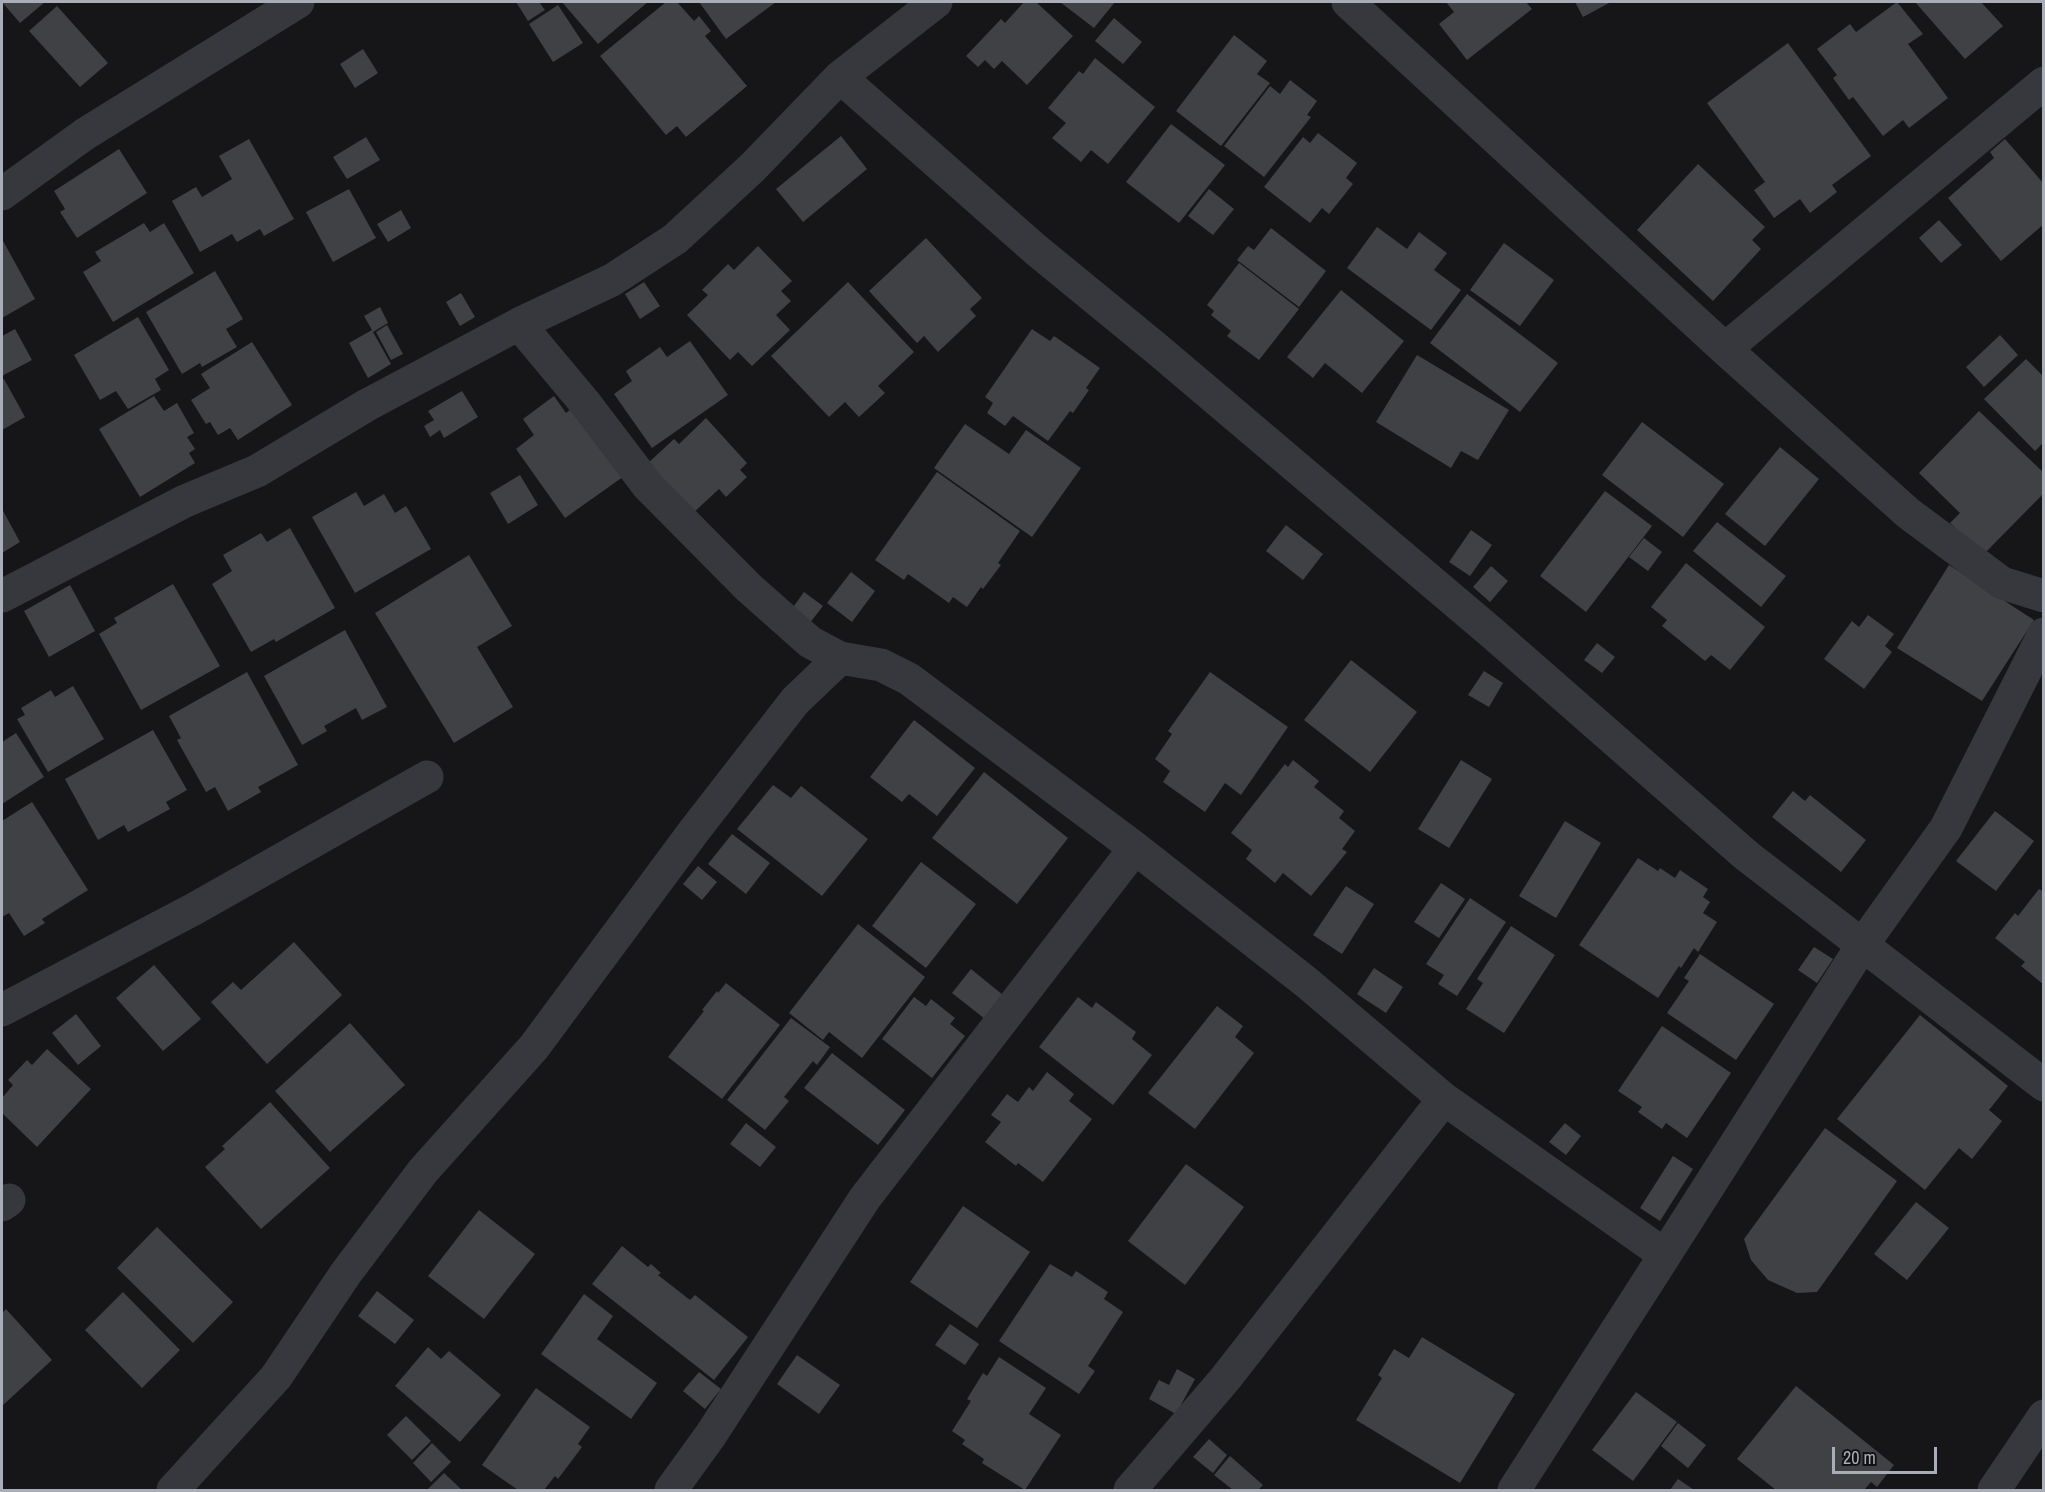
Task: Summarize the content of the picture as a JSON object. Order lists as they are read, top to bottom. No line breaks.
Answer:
{"scale_bar":"20 m"}
